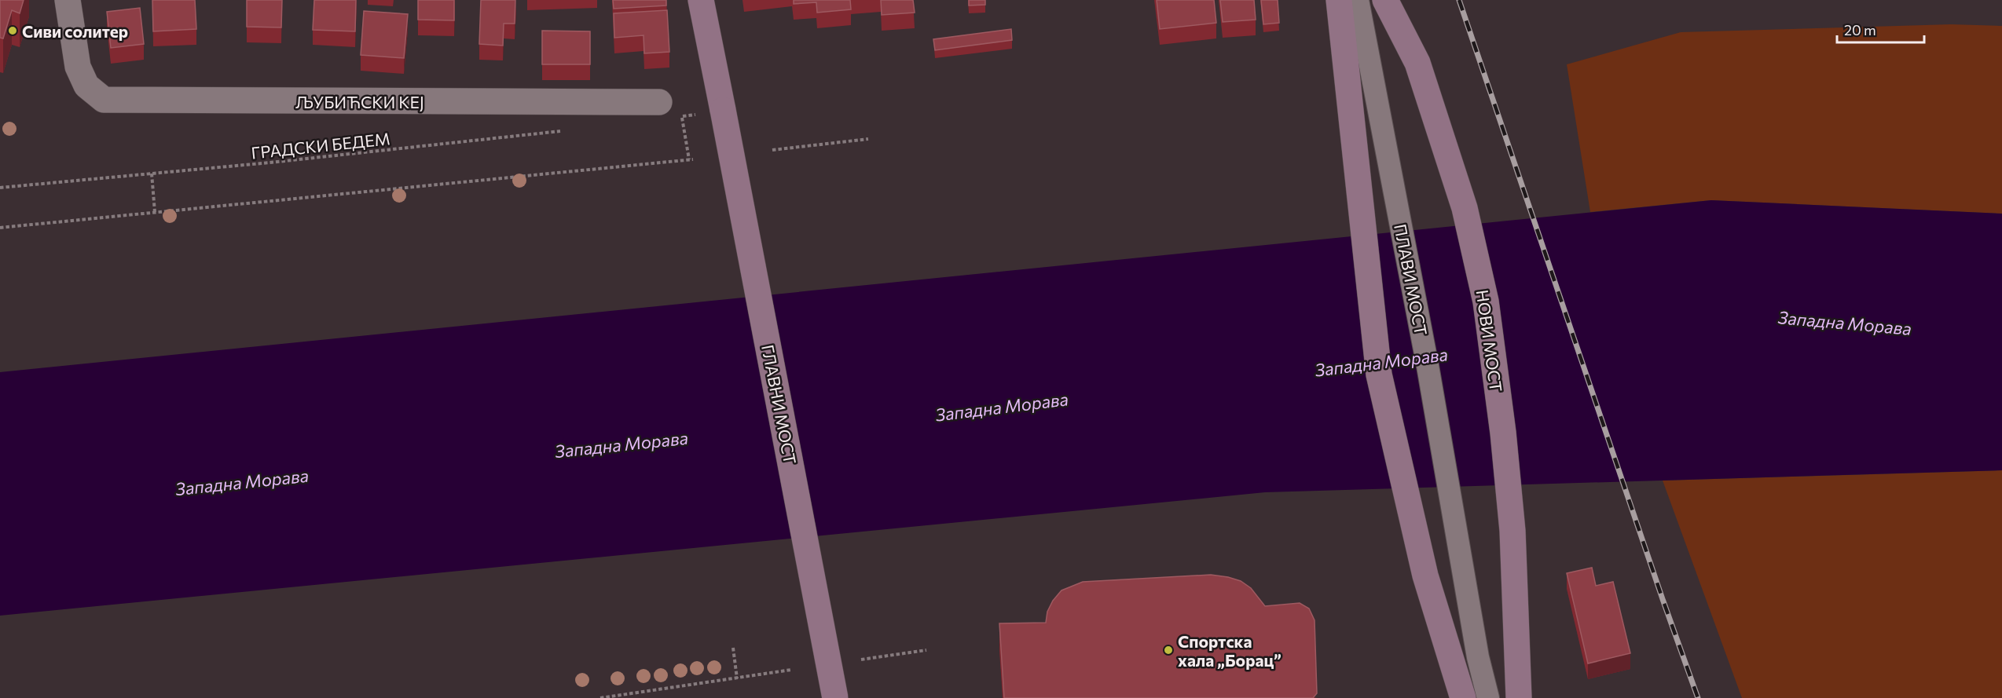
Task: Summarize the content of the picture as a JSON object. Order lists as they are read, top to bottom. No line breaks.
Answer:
{"streets":{"main road":["НОВИ МОСТ","ГЛАВНИ МОСТ"],"street":["ЉУБИЋСКИ КЕЈ","ПЛАВИ МОСТ"],"path":["ГРАДСКИ БЕДЕМ"]},"water":["Западна Морава"],"places":["Сиви солитер","Спортска хала „Борац”"],"scale_bar":"20 m"}
